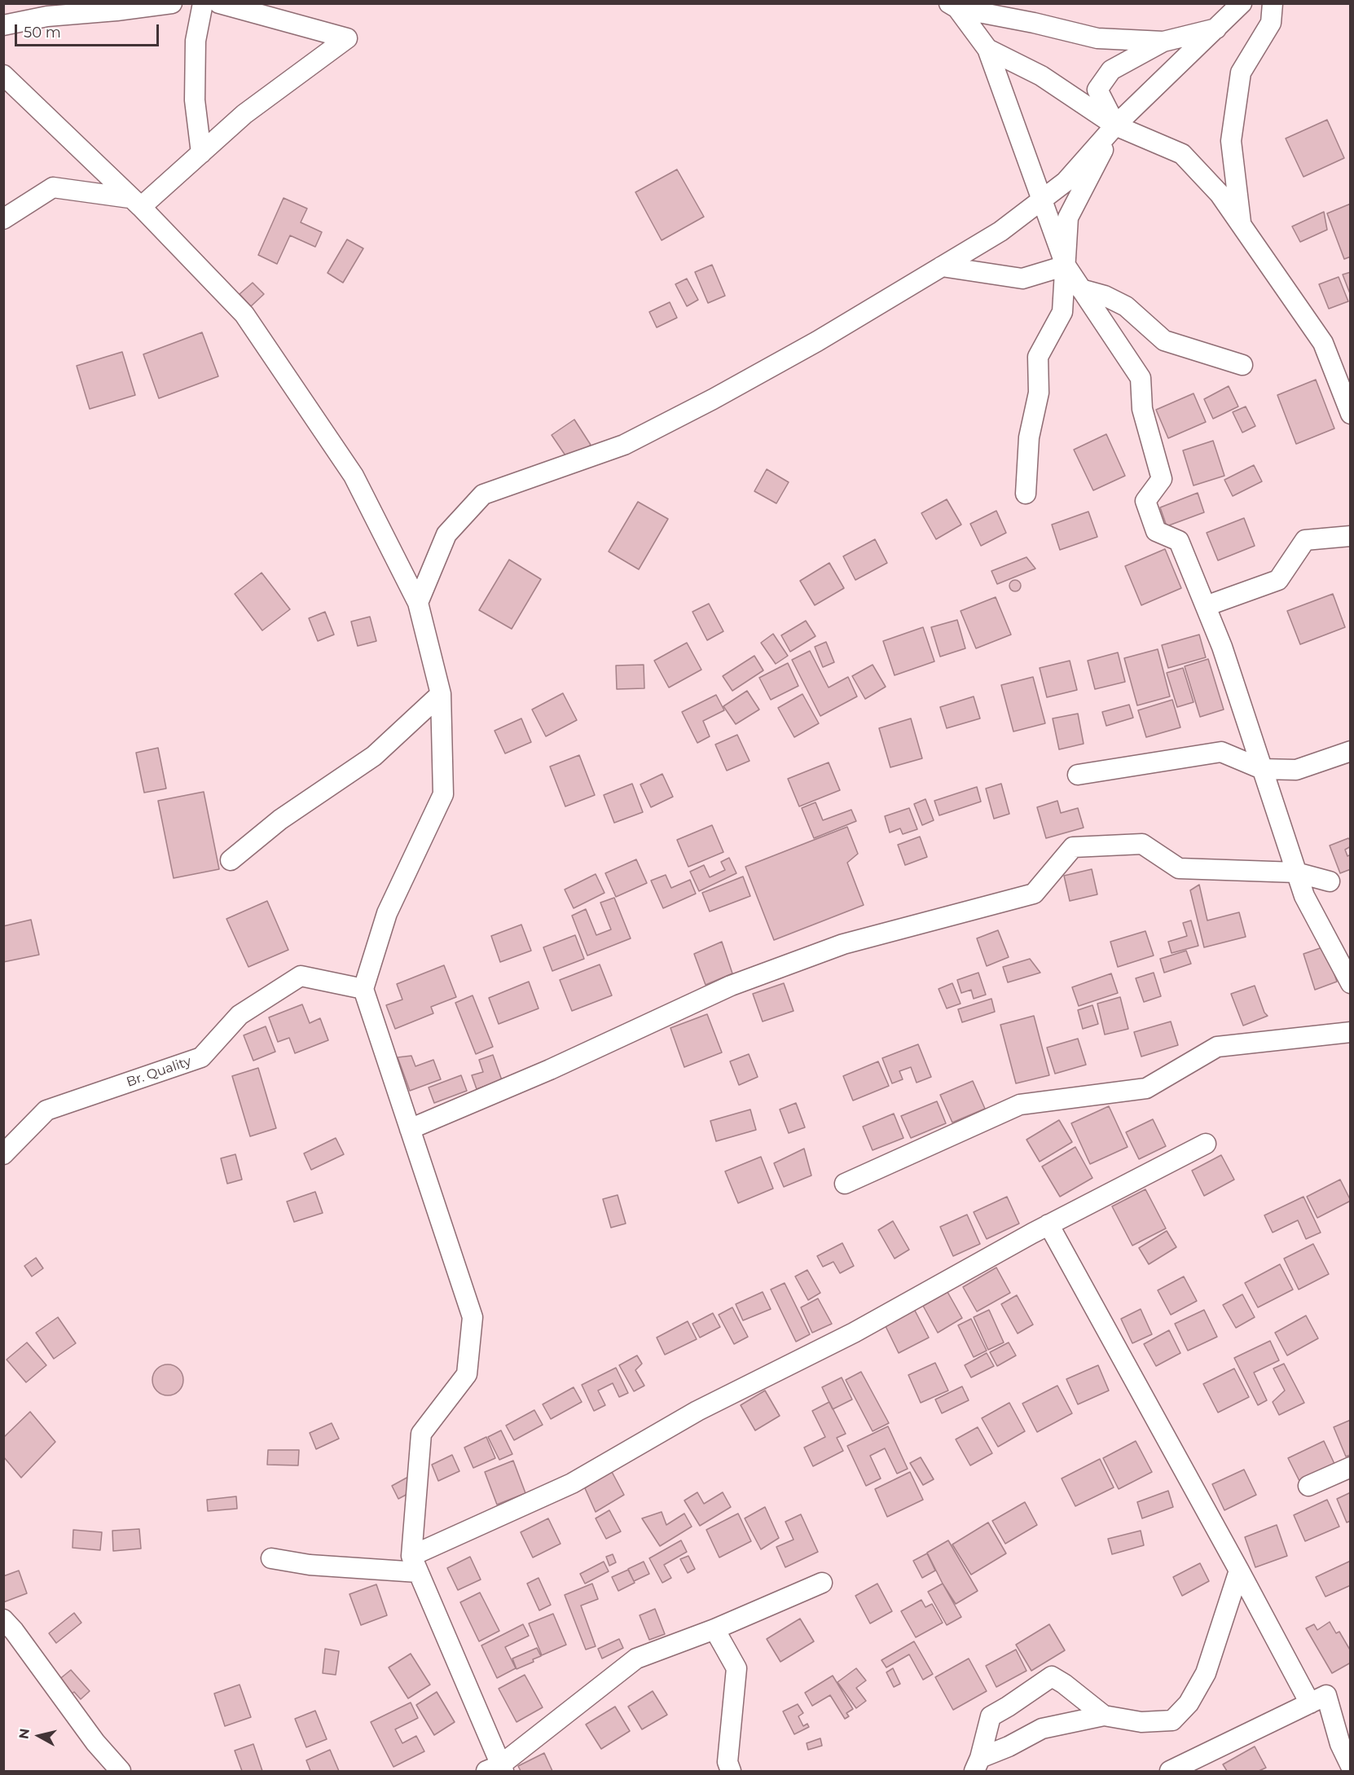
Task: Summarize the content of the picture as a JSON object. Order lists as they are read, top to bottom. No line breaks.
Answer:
{"streets":{"street":["Br. Quality"]},"scale_bar":"50 m","north":"left"}
